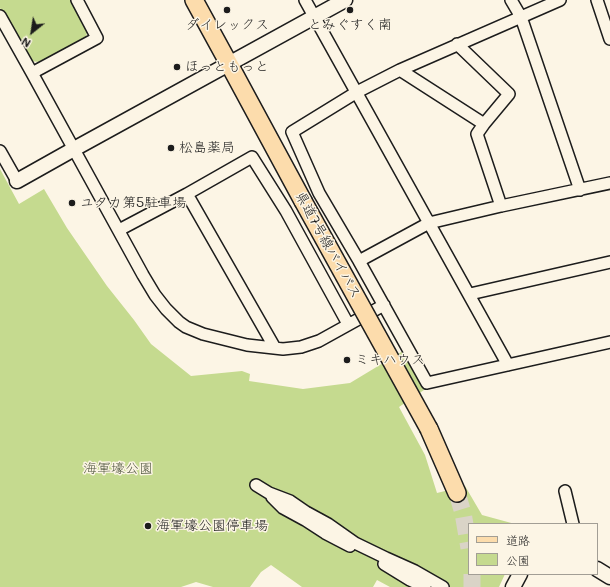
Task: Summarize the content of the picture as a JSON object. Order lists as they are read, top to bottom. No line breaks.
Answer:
{"streets":{"main road":["県道7号線バイパス"]},"parks":["海軍壕公園"],"places":["ダイレックス","とみぐすく南","ほっともっと","松島薬局","ユタカ第5駐車場","ミキハウス","海軍壕公園停車場"],"legend":["道路","公園"],"north":"bottom left"}
